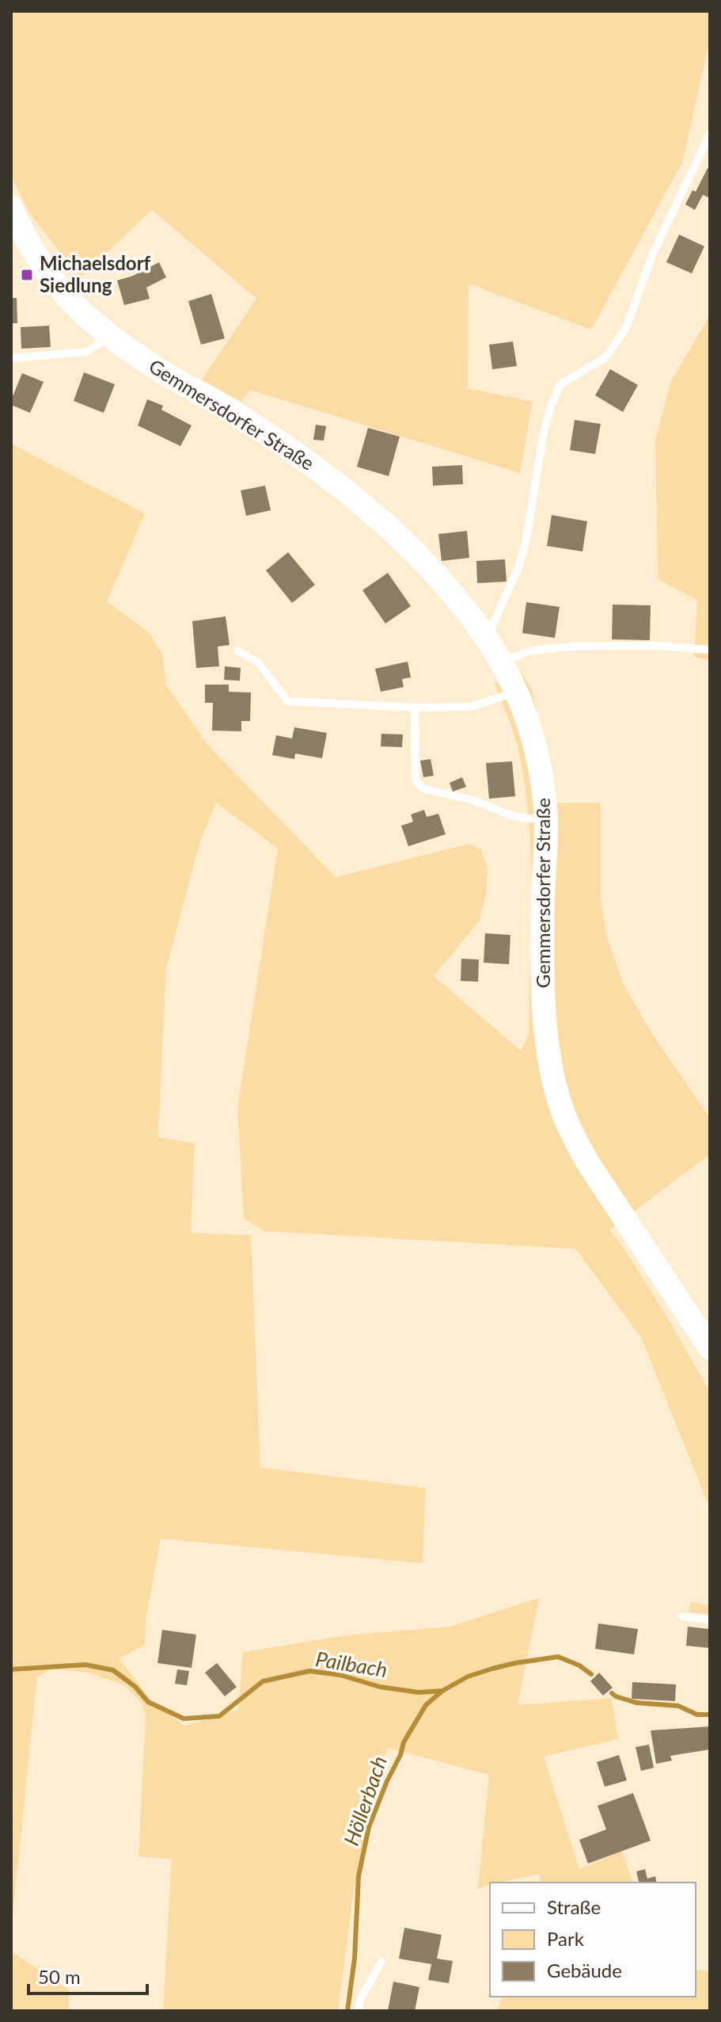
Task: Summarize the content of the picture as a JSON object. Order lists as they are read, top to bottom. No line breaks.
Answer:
{"streets":{"main road":["Gemmersdorfer Straße"]},"water":["Pailbach","Höllerbach"],"places":{"transit":["Michaelsdorf Siedlung"]},"legend":["Straße","Park","Gebäude"],"scale_bar":"50 m"}
